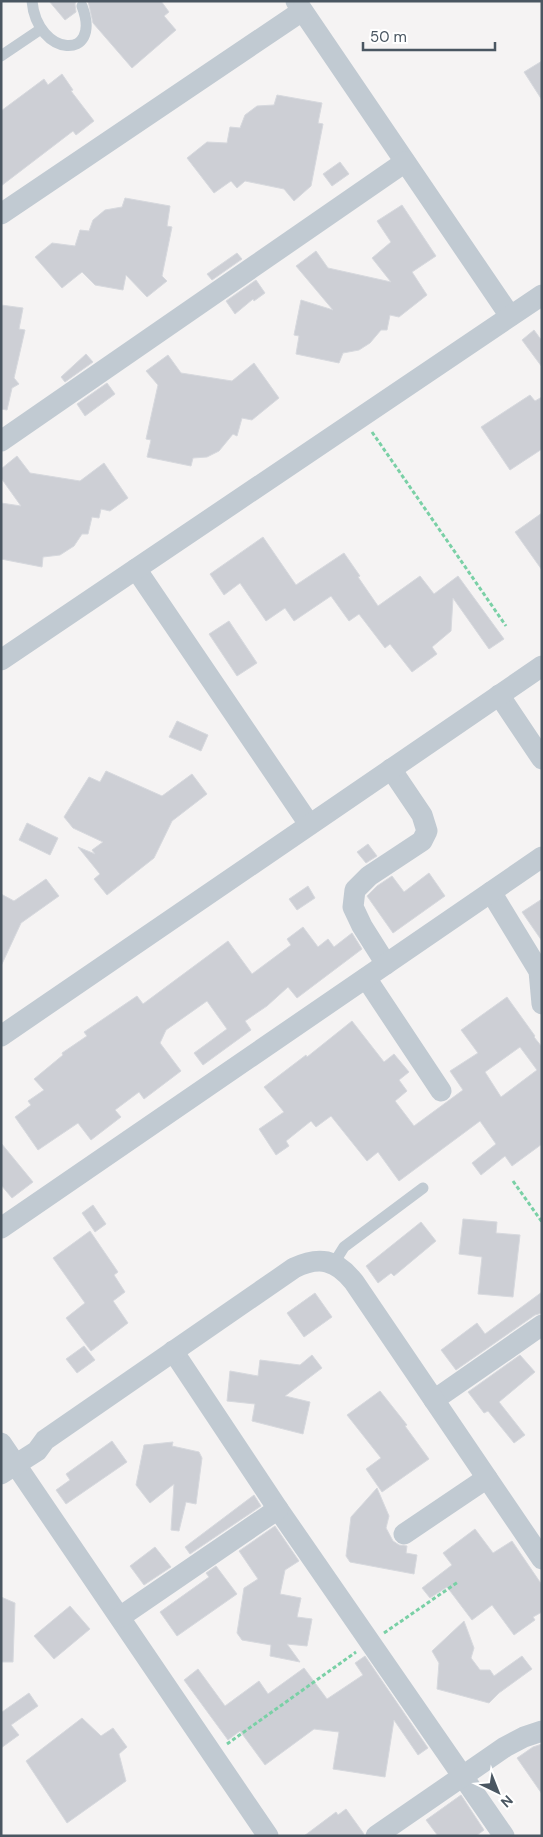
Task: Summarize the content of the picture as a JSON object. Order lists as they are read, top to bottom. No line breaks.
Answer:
{"scale_bar":"50 m","north":"bottom right"}
